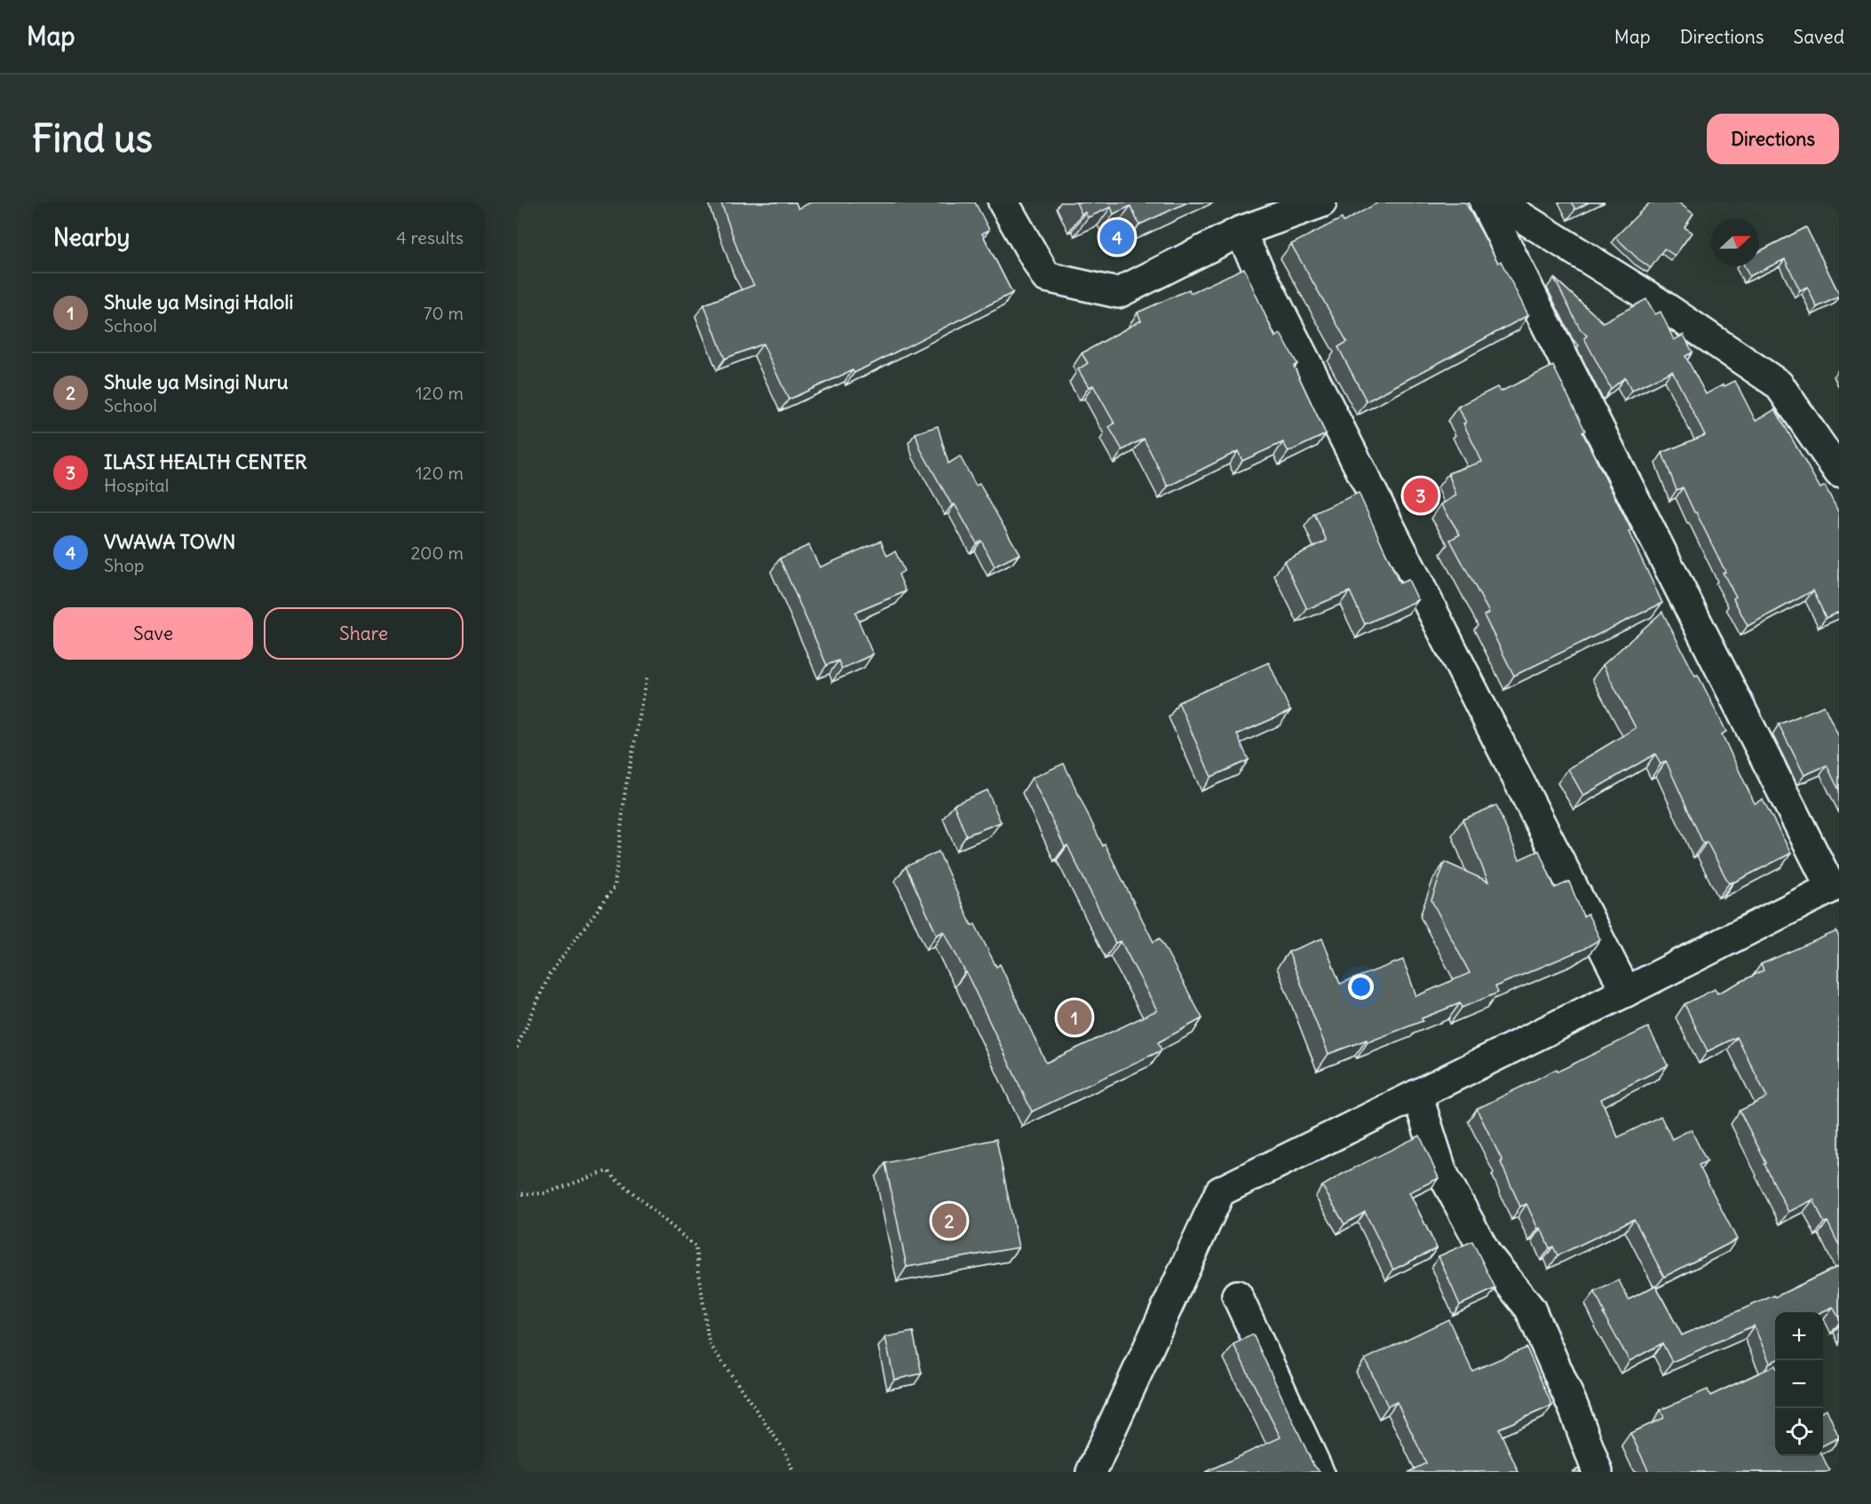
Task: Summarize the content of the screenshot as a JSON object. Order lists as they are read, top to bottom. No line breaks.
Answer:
{"north":"right","page":{"header":"Map","nav":["Map","Directions","Saved"],"buttons":["Directions",["Save","Share"]],"title":"Find us","heading":["Nearby","4 results"],"pins":["4","3","1","2"],"list":[{"mark":"1","name":"Shule ya Msingi Haloli","note":"School","value":"70 m"},{"mark":"2","name":"Shule ya Msingi Nuru","note":"School","value":"120 m"},{"mark":"3","name":"ILASI HEALTH CENTER","note":"Hospital","value":"120 m"},{"mark":"4","name":"VWAWA TOWN","note":"Shop","value":"200 m"}],"map_buttons":["+","−"]}}
